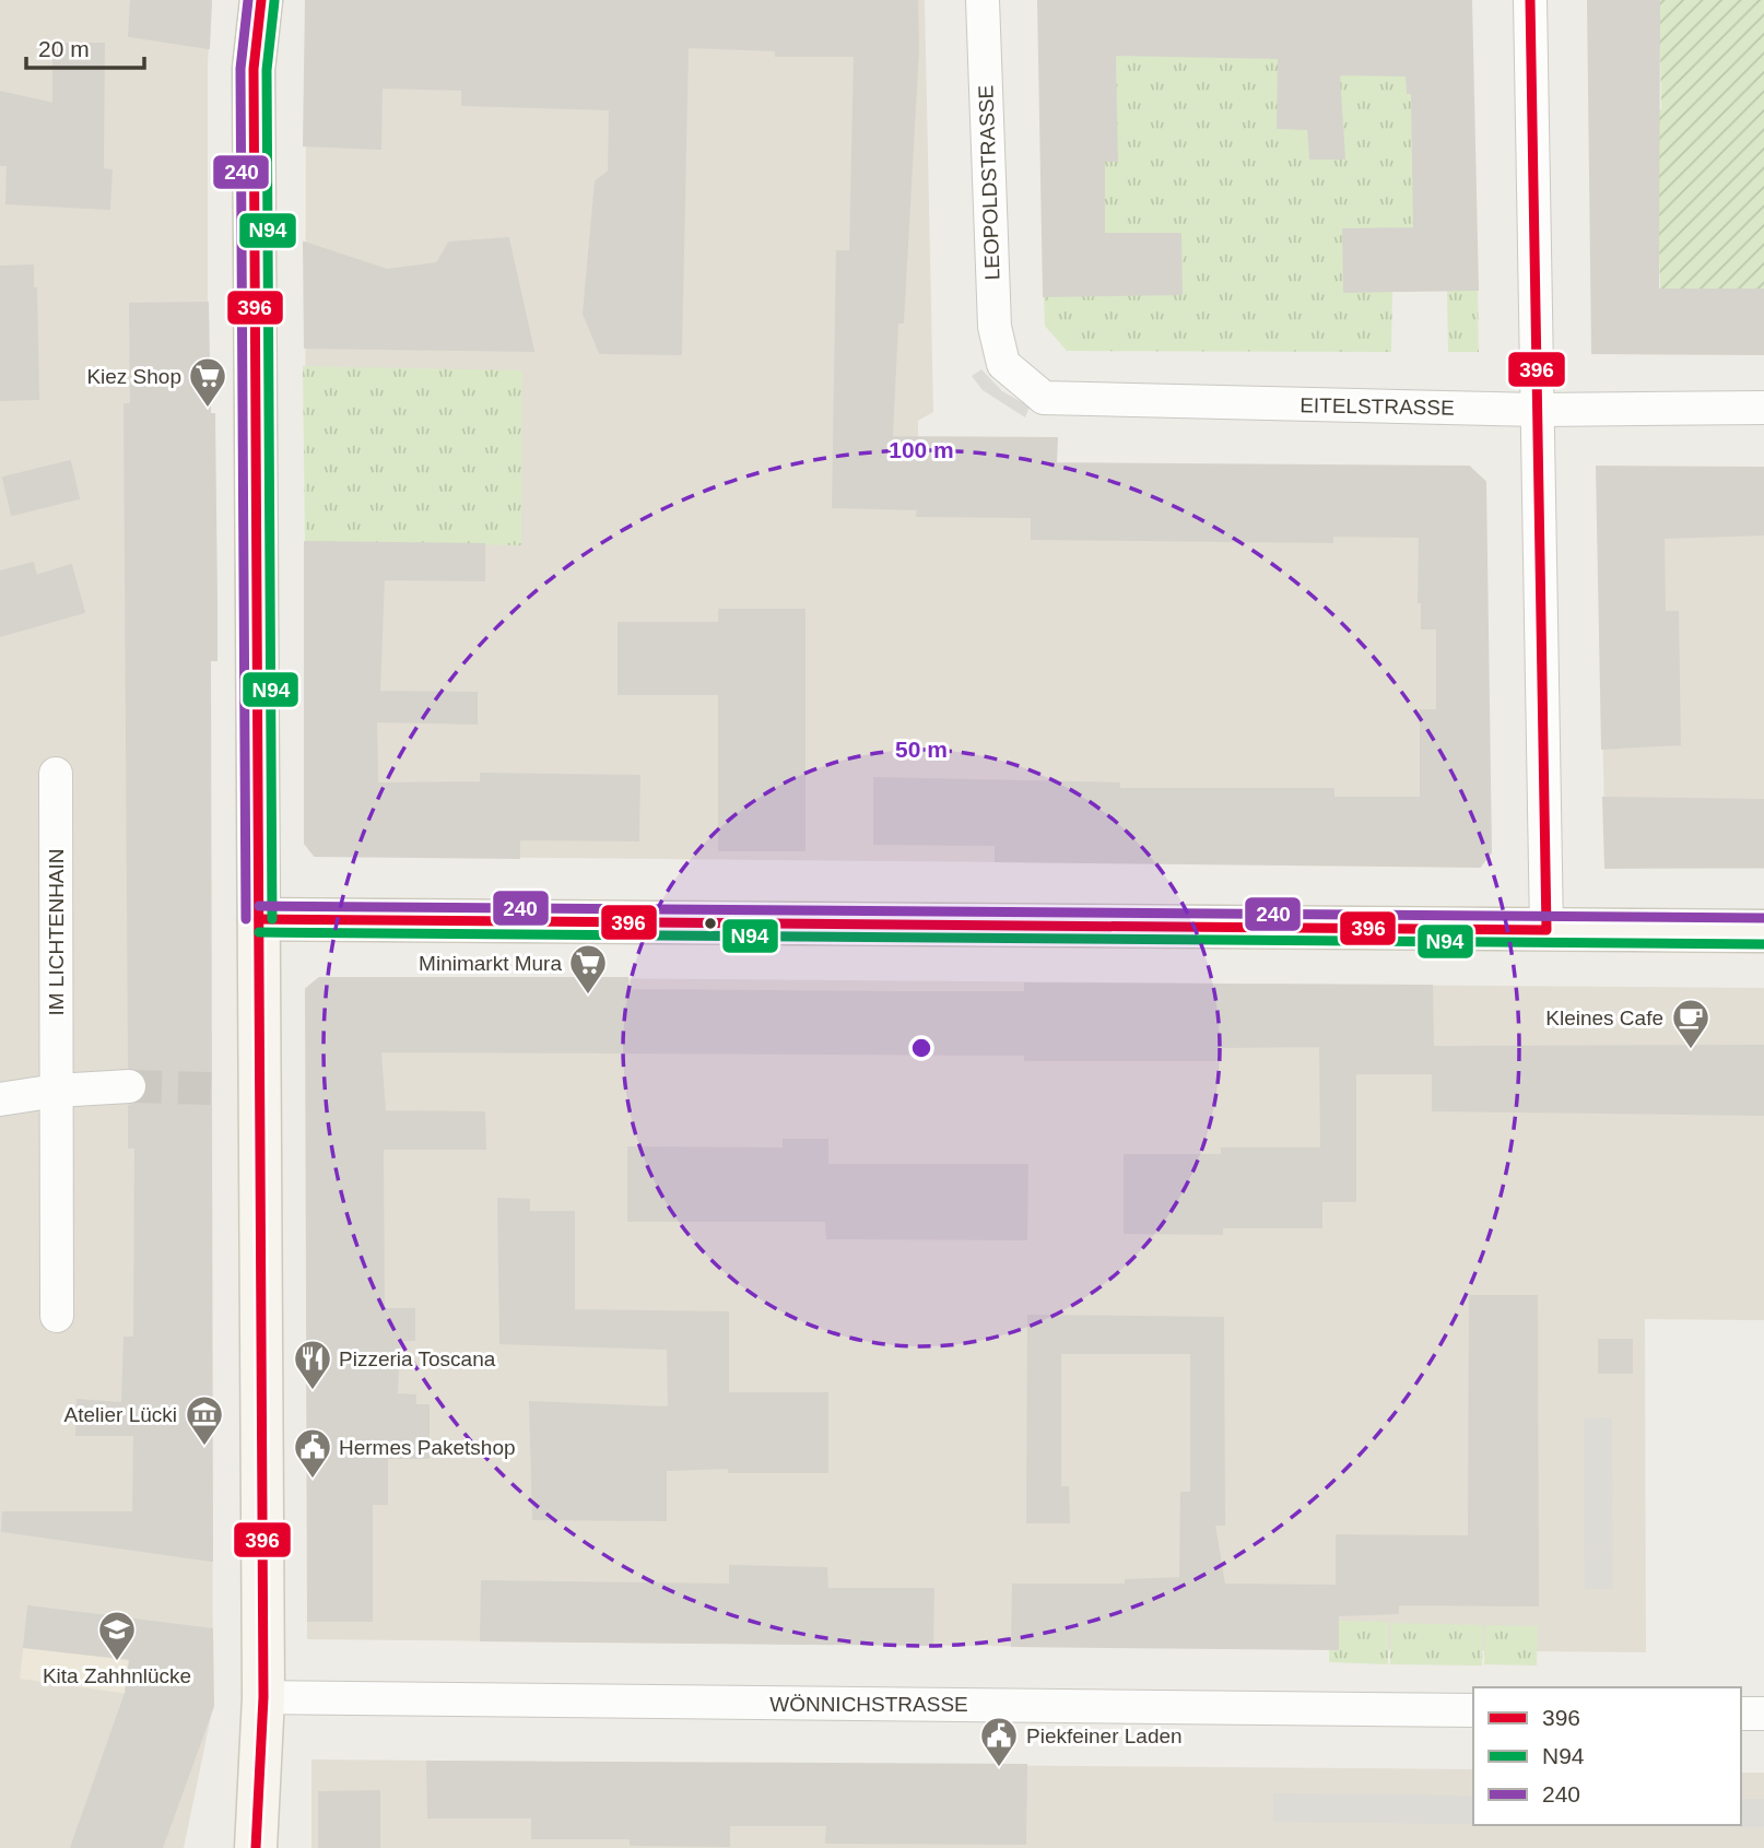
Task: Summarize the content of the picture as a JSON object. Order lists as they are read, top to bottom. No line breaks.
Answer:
{"streets":{"street":["LEOPOLDSTRASSE","EITELSTRASSE","IM LICHTENHAIN","WÖNNICHSTRASSE"]},"crossings":[["LEOPOLDSTRASSE","EITELSTRASSE"]],"places":{"supermarket":["Kiez Shop","Minimarkt Mura"],"cafe":["Kleines Cafe"],"restaurant":["Pizzeria Toscana"],"museum":["Atelier Lücki"],"public building":["Hermes Paketshop","Piekfeiner Laden"],"school or university":["Kita Zahhnlücke"]},"lines":["transit line 396","transit line 240","transit line N94"],"legend":["396","N94","240"],"scale_bar":"20 m","rings":["100 m","50 m"]}
